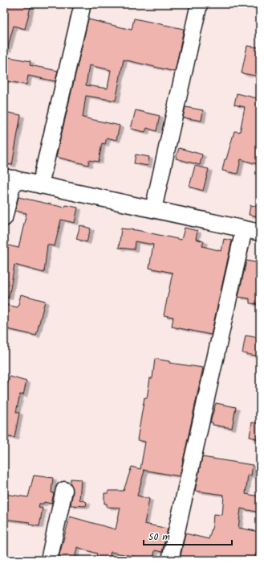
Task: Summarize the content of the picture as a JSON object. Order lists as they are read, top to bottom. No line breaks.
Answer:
{"scale_bar":"50 m"}
